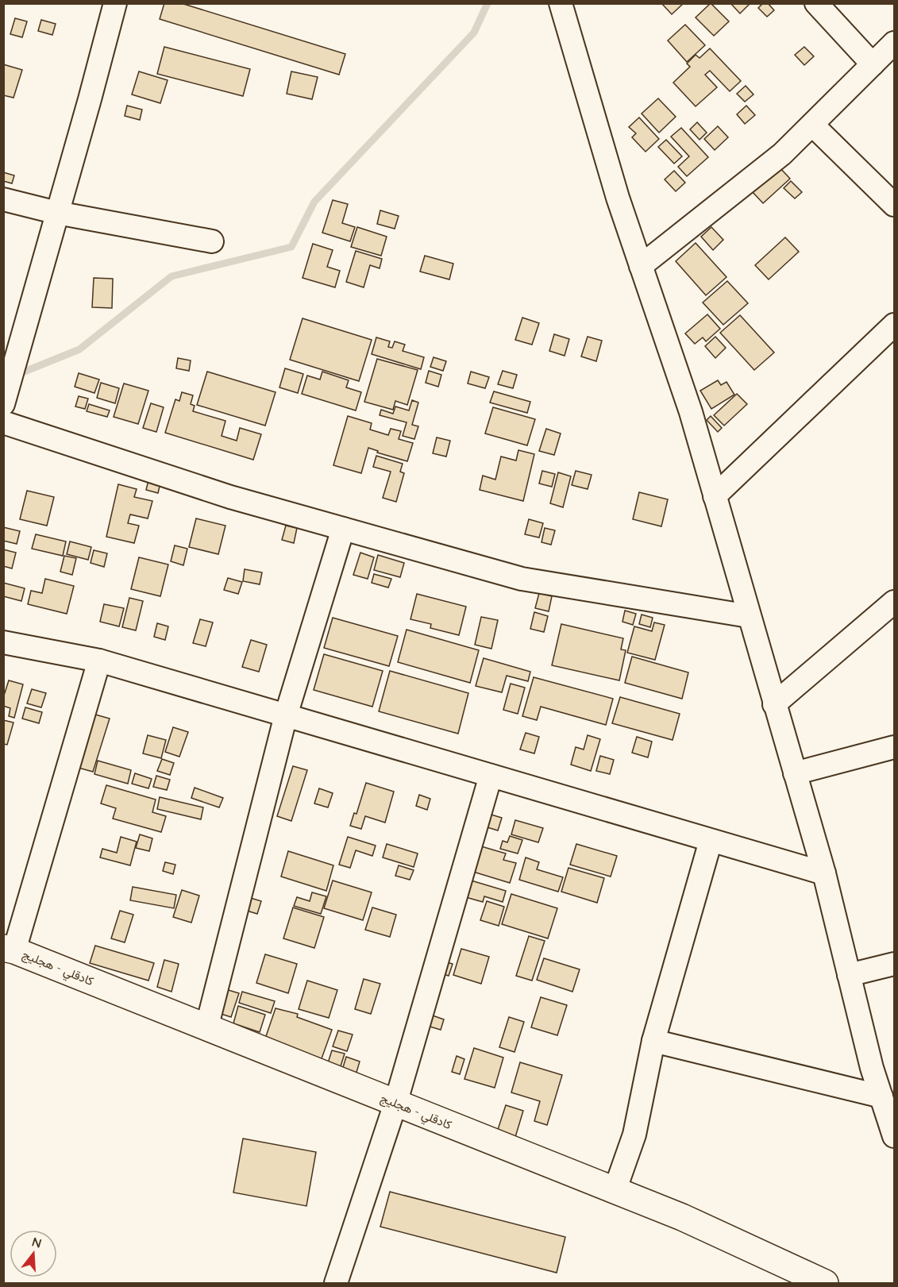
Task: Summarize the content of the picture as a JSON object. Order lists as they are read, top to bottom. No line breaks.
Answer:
{"streets":{"street":["كادقلي - هجليج"]},"north":"top"}
